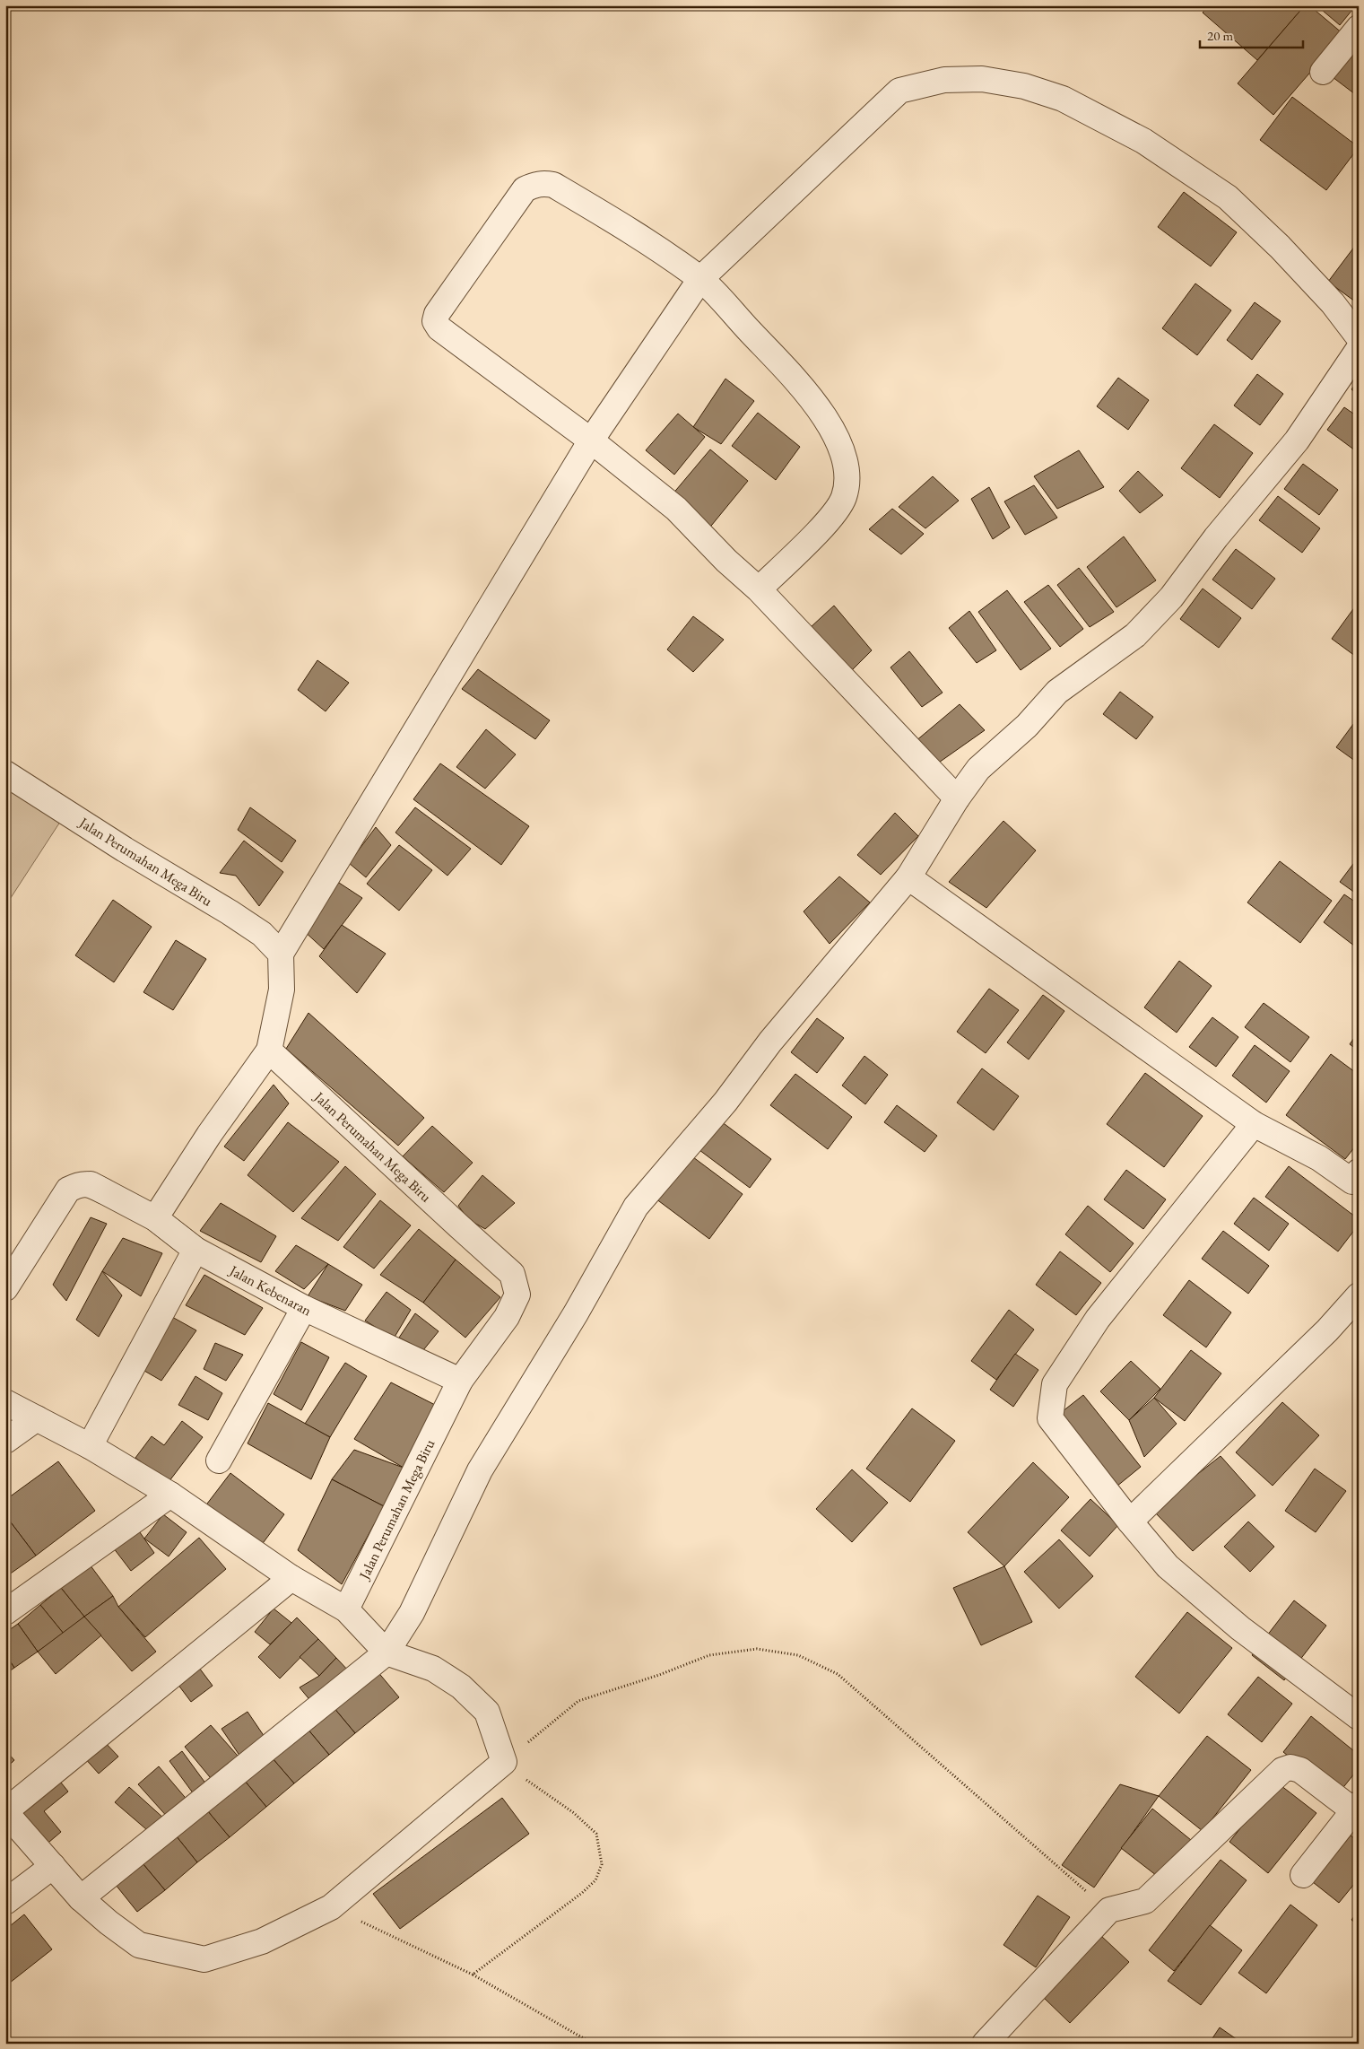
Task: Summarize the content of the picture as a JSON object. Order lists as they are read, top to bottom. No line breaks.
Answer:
{"streets":{"street":["Jalan Perumahan Mega Biru","Jalan Kebenaran"]},"crossings":[["Jalan Perumahan Mega Biru","Jalan Kebenaran"]],"scale_bar":"20 m"}
